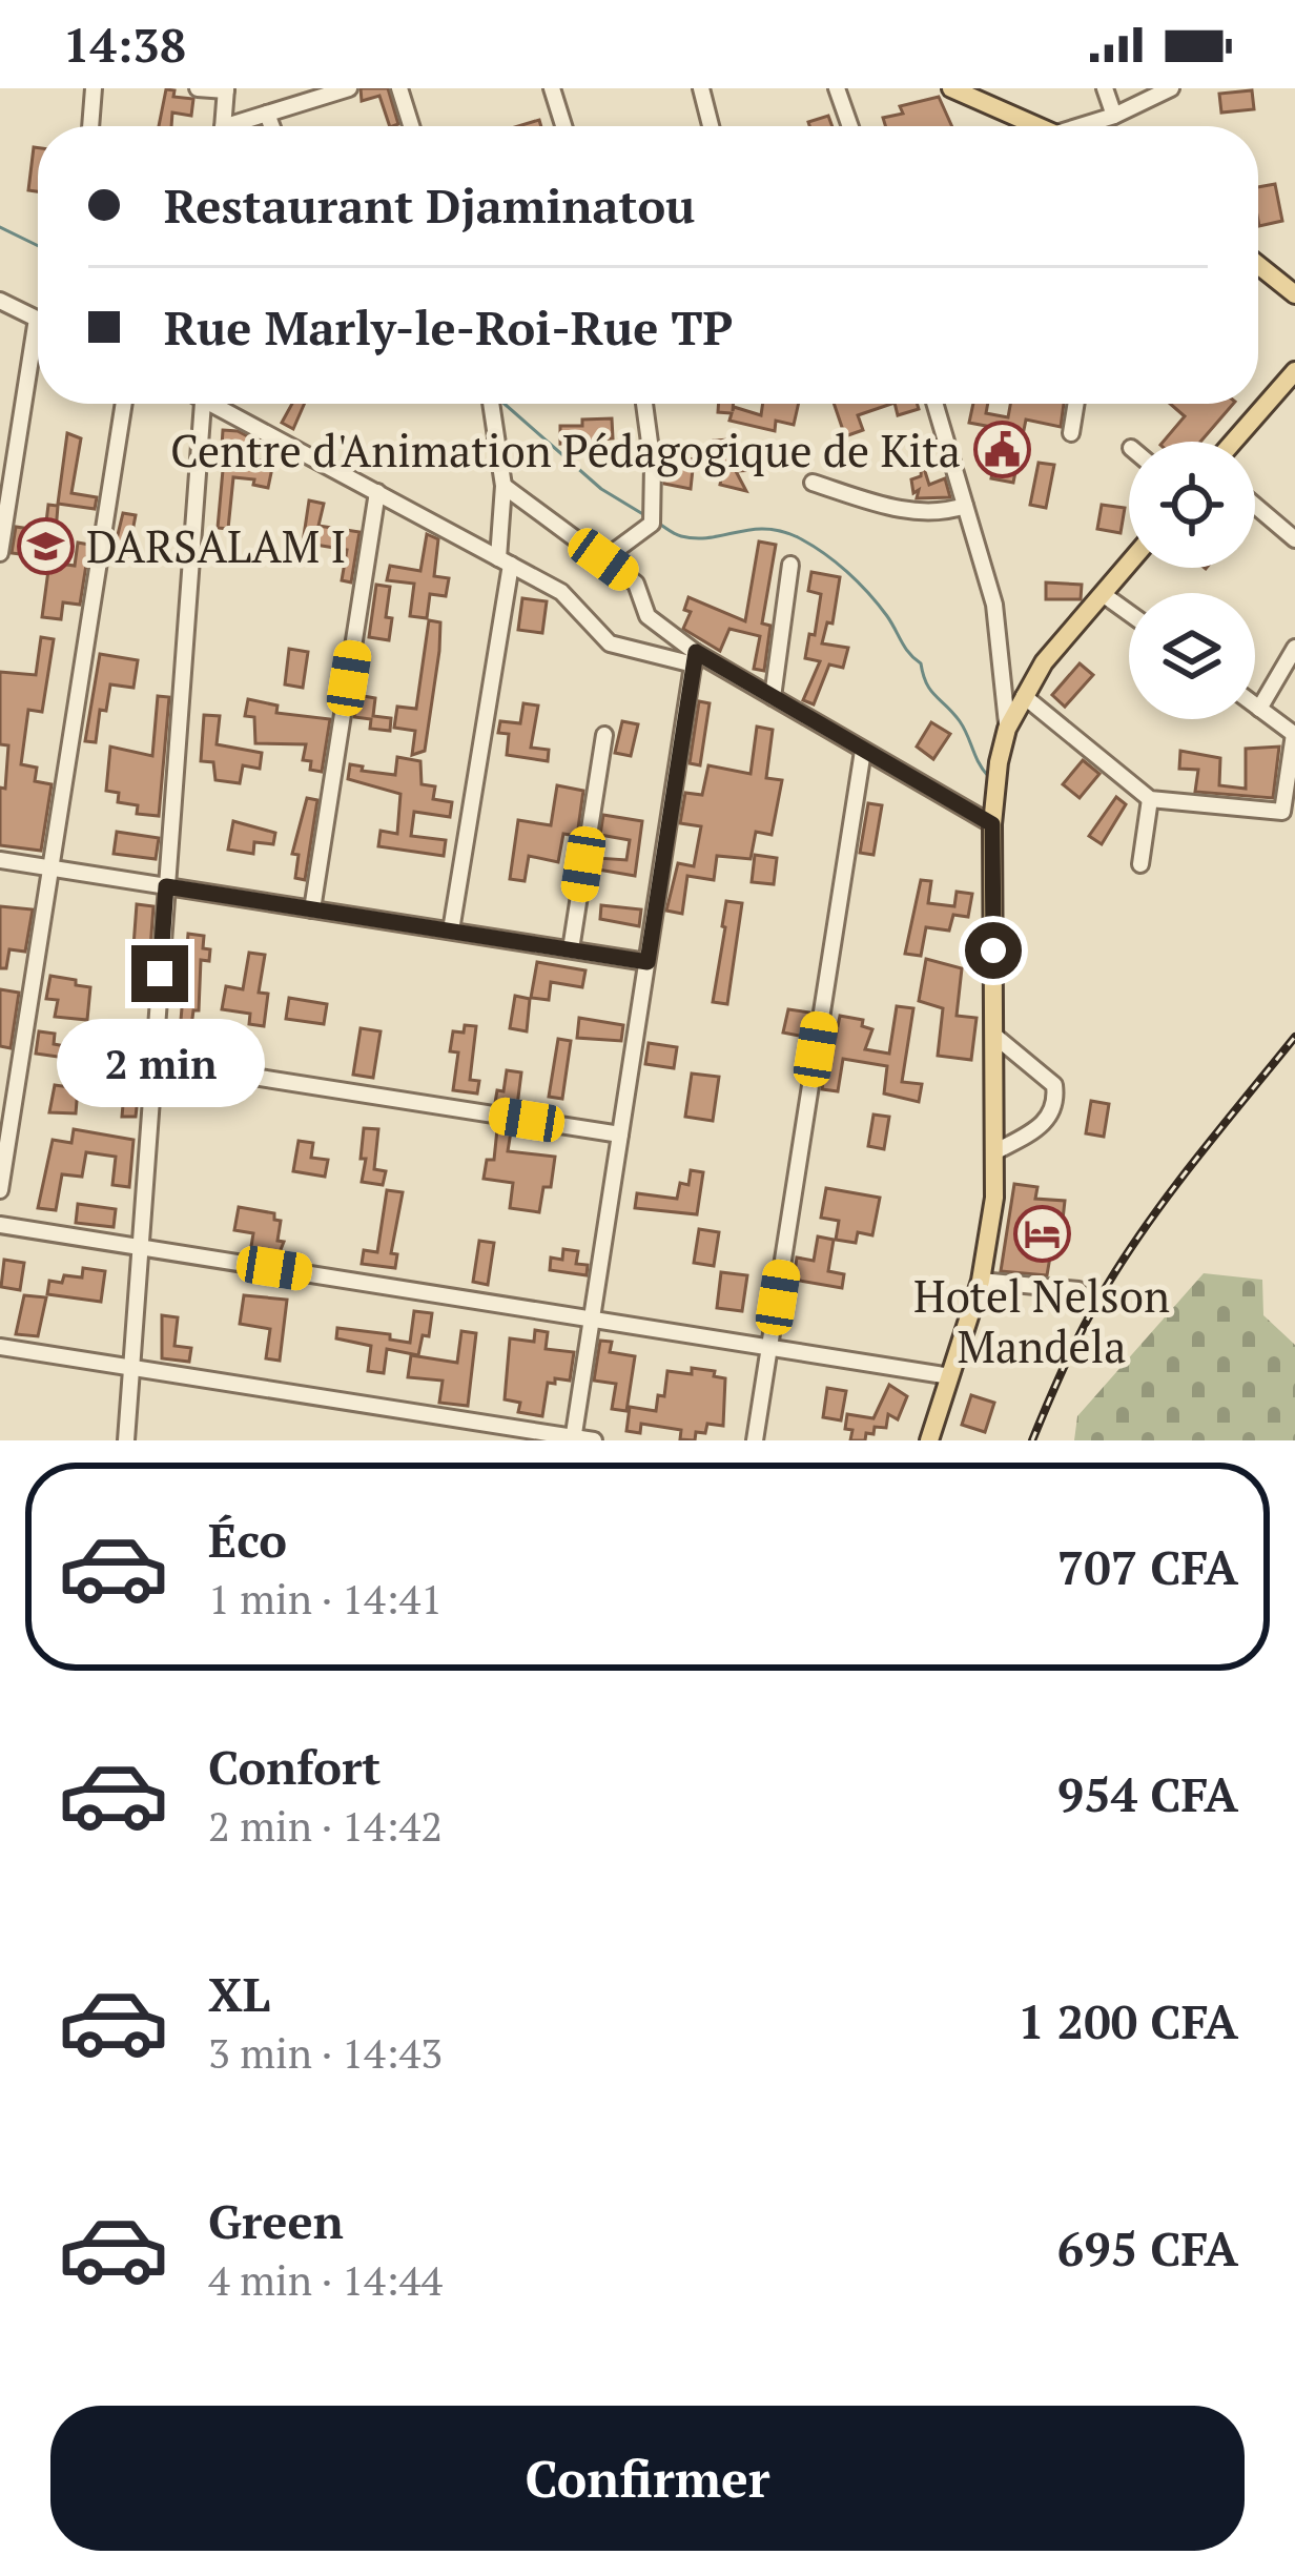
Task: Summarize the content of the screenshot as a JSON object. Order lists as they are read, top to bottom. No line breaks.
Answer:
{"places":{"public building":["Centre d'Animation Pédagogique de Kita"],"school or university":["DARSALAM I"],"hotel":["Hotel Nelson Mandela"]},"page":{"status":"14:38","banner":["Restaurant Djaminatou","Rue Marly-le-Roi-Rue TP"],"bubble":"2 min","list":[{"name":"Éco","note":"1 min · 14:41","value":"707 CFA"},{"name":"Confort","note":"2 min · 14:42","value":"954 CFA"},{"name":"XL","note":"3 min · 14:43","value":"1 200 CFA"},{"name":"Green","note":"4 min · 14:44","value":"695 CFA"}],"buttons":"Confirmer"}}
